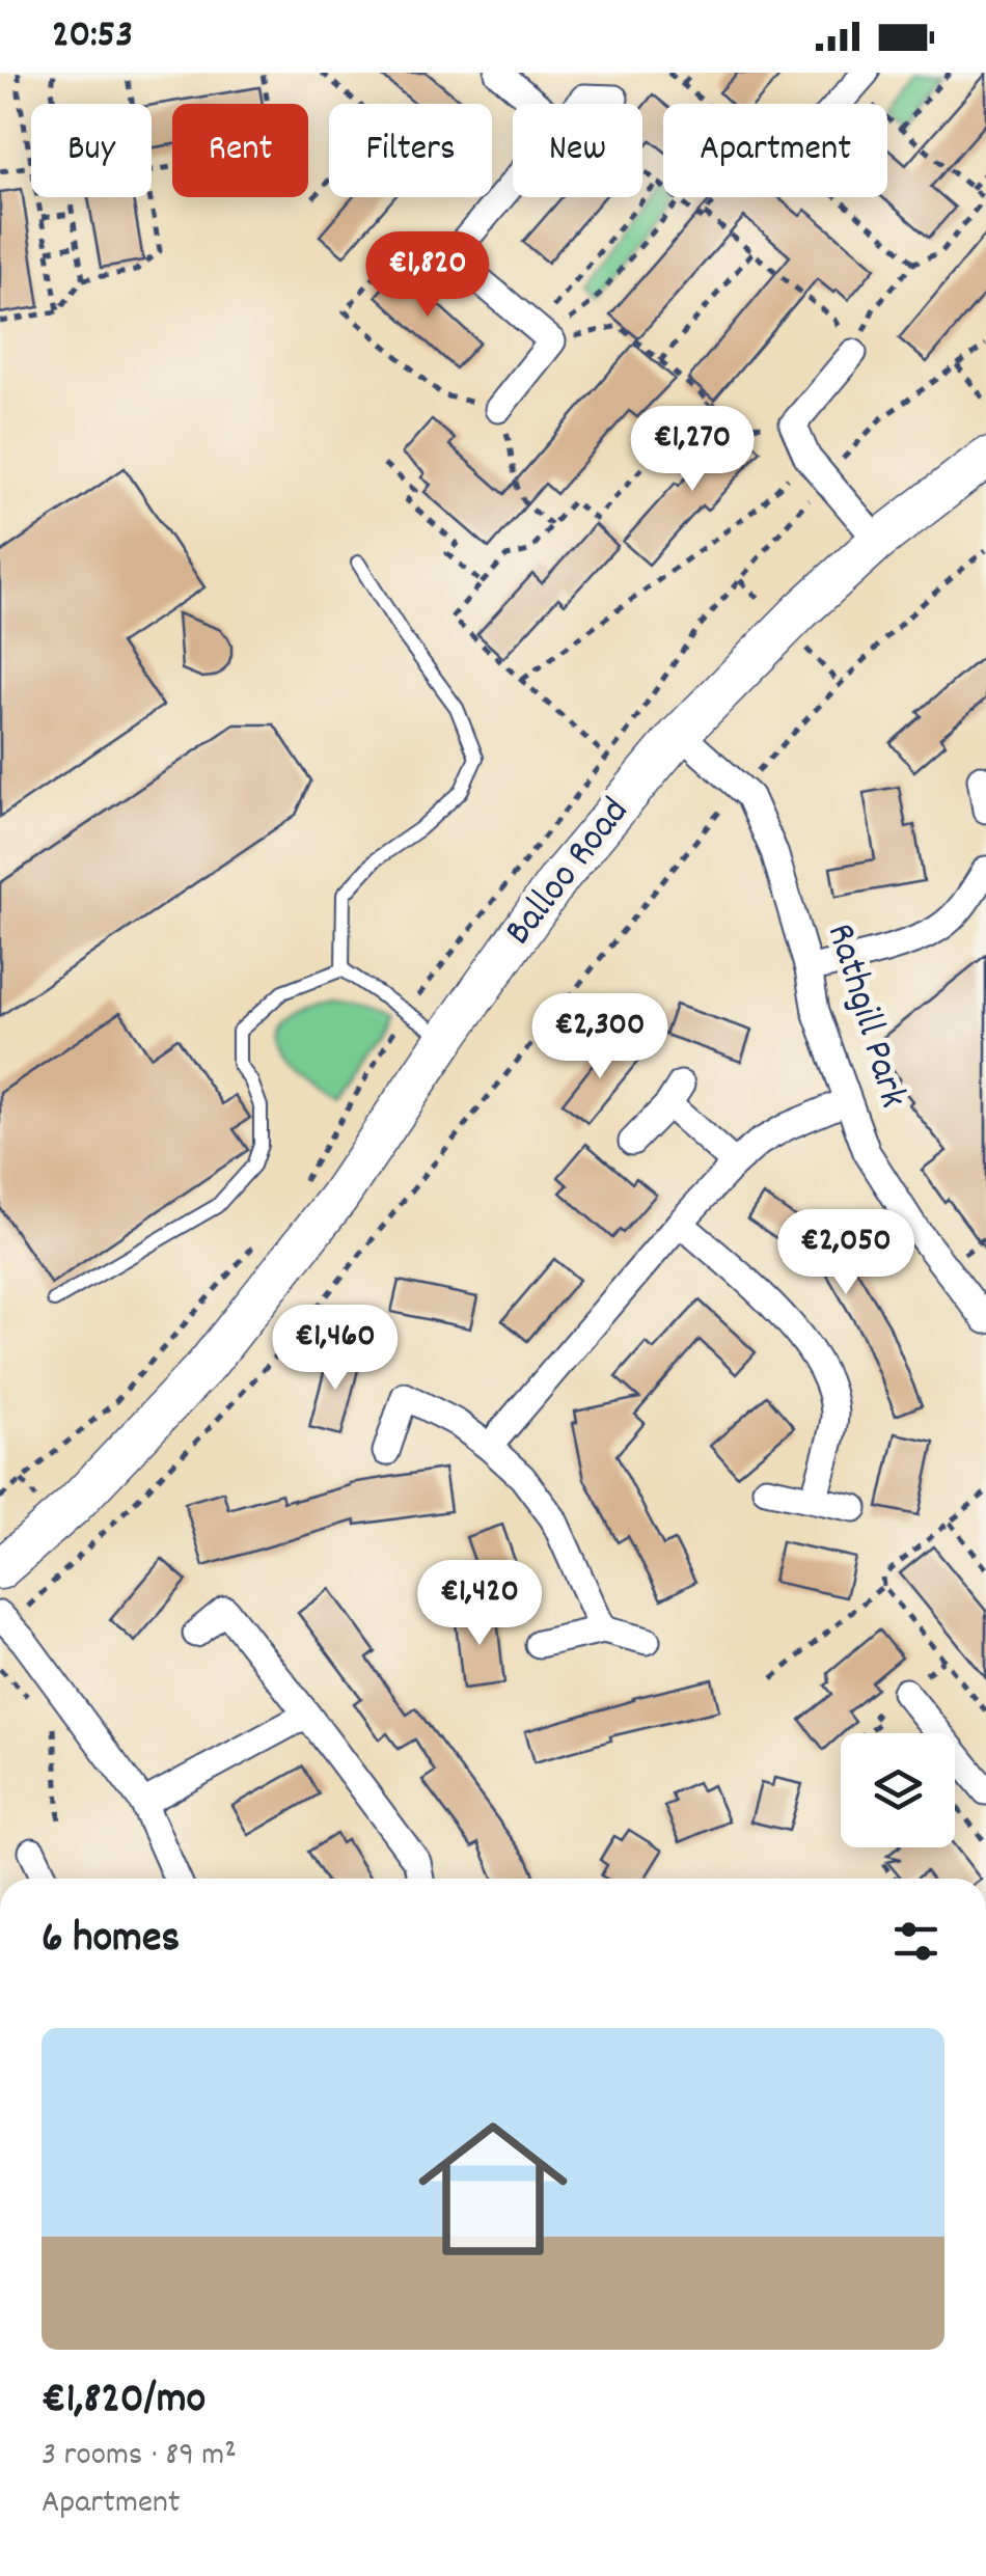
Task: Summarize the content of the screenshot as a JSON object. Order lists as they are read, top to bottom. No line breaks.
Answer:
{"streets":{"street":["Balloo Road","Rathgill Park"]},"crossings":[["Balloo Road","Rathgill Park"]],"page":{"status":"20:53","chip":["Buy","Rent","Filters","New","Apartment"],"price":["€1,820","€1,270","€2,300","€2,050","€1,460","€1,420"],"heading":"6 homes","list":[{"name":"€1,820/mo","note":"3 rooms · 89 m² · Apartment"}]}}
